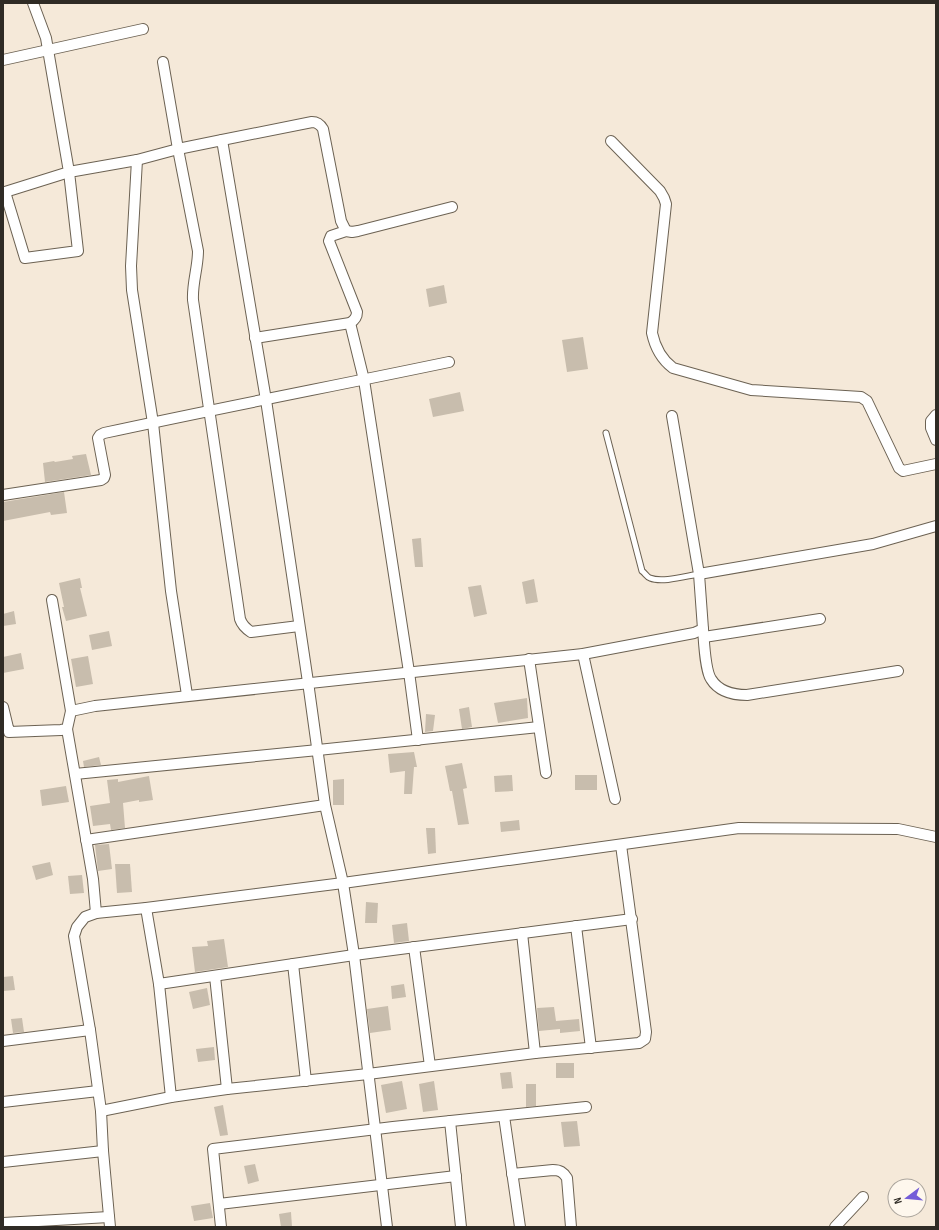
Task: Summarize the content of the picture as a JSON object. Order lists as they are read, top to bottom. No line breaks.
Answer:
{"north":"left"}
